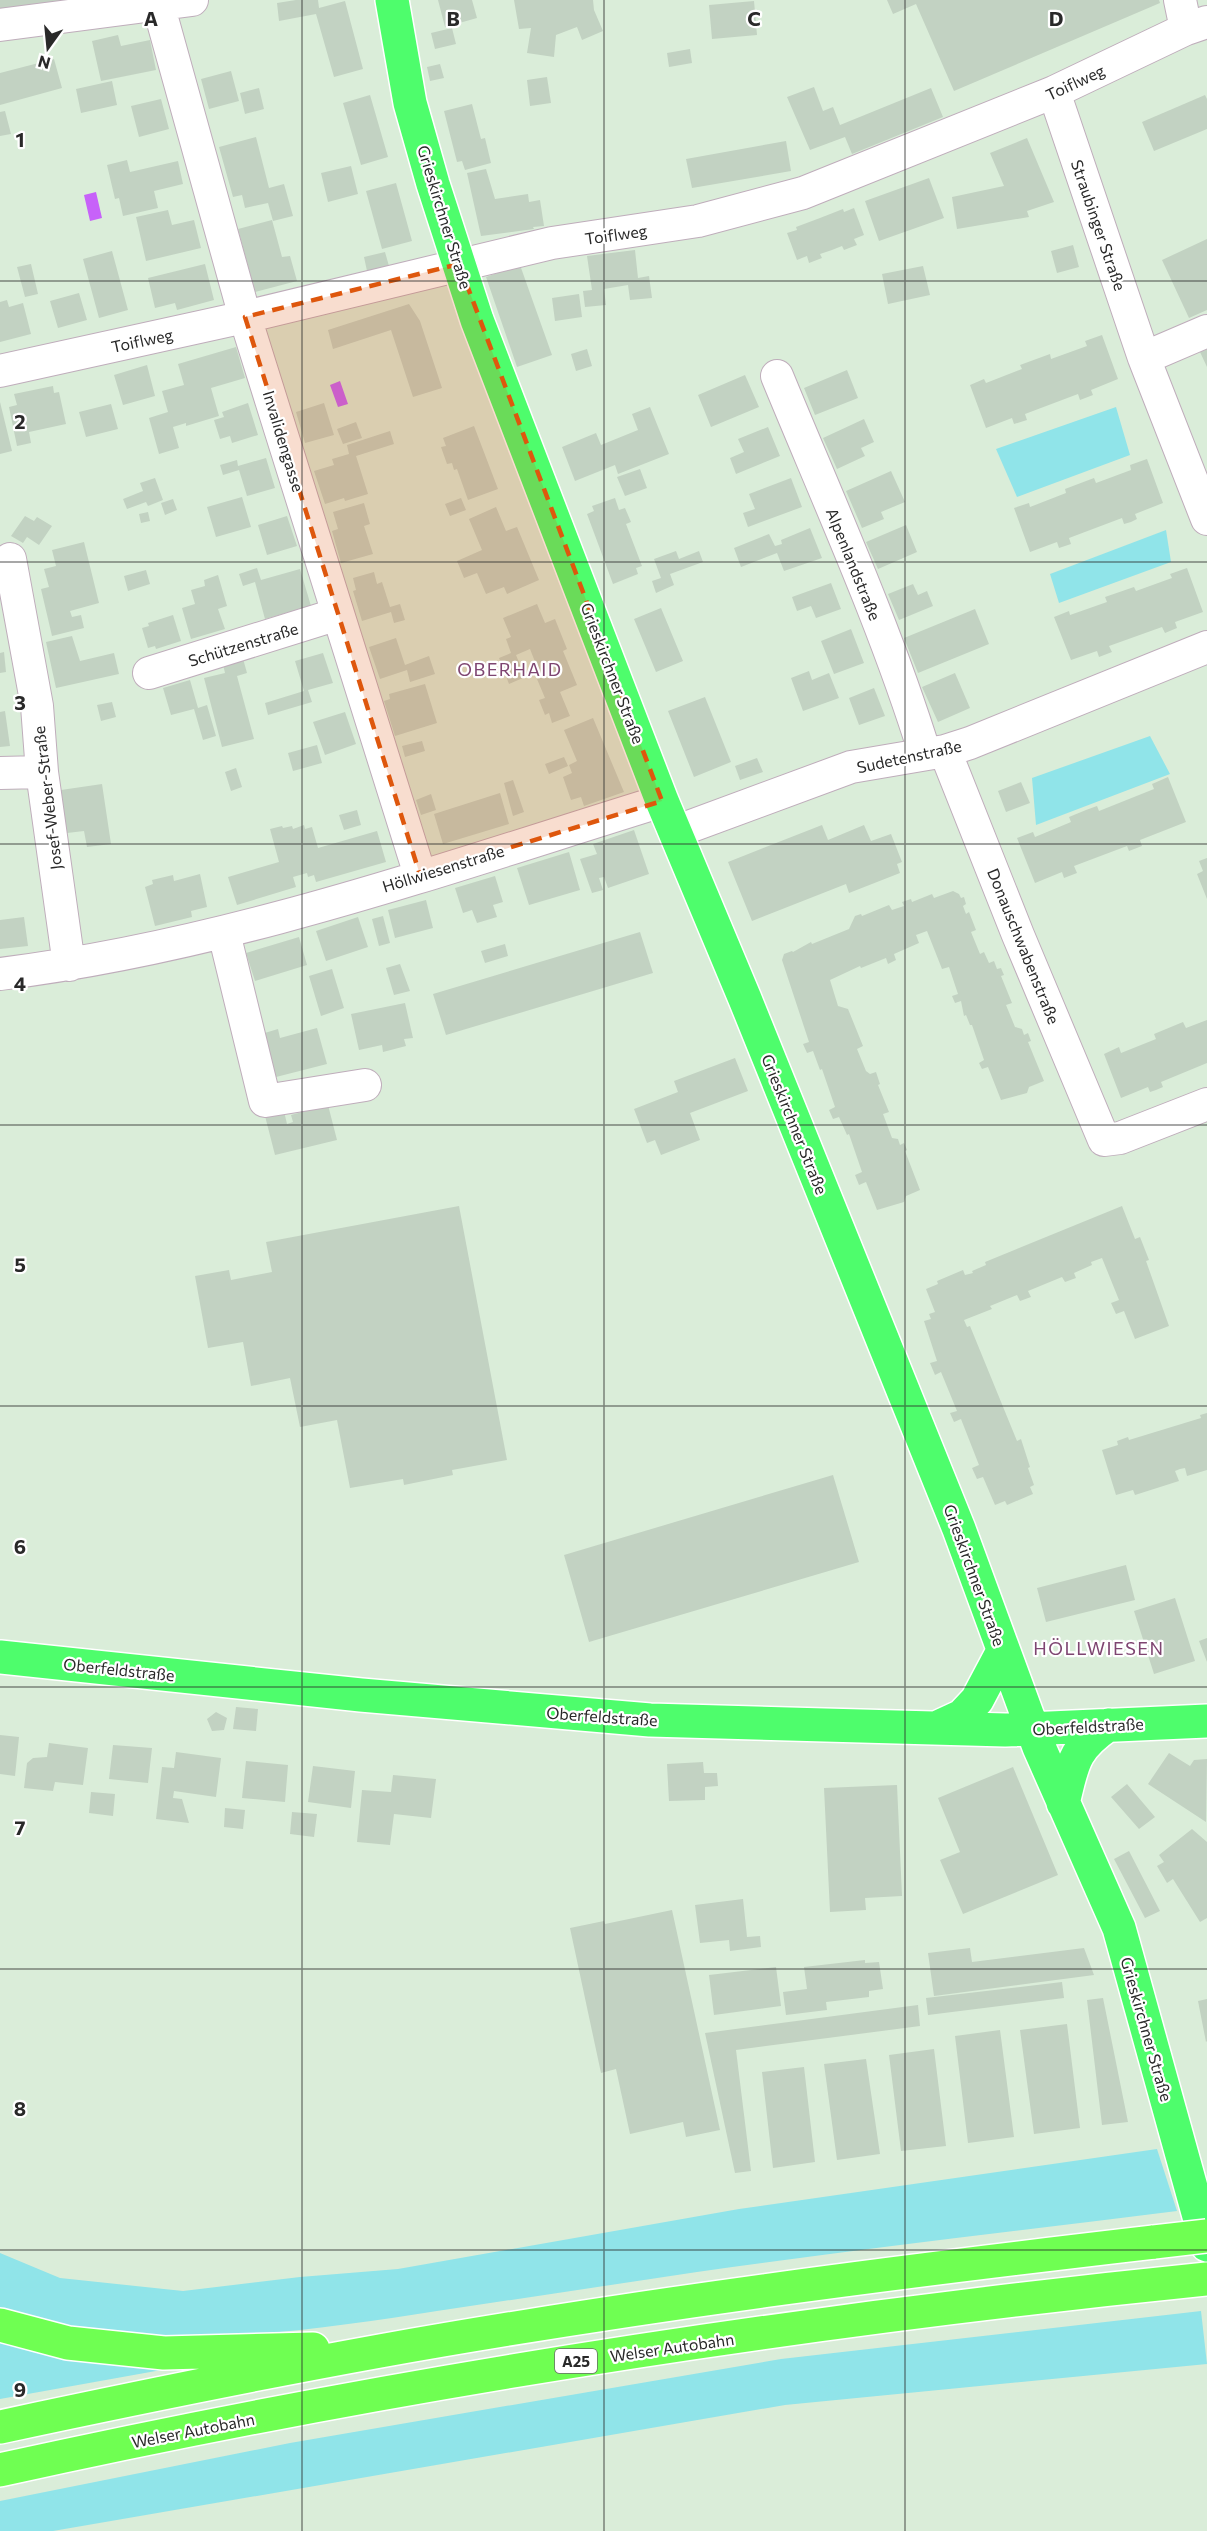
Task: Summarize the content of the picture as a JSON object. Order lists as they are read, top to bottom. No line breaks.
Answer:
{"streets":{"highway":["Welser Autobahn","A25"],"main road":["Grieskirchner Straße","Oberfeldstraße"],"street":["Toiflweg","Straubinger Straße","Invalidengasse","Alpenlandstraße","Schützenstraße","Sudetenstraße","Josef-Weber-Straße","Höllwiesenstraße","Donauschwabenstraße"]},"crossings":[["Toiflweg","Grieskirchner Straße"],["Toiflweg","Straubinger Straße"],["Toiflweg","Invalidengasse"],["Grieskirchner Straße","Sudetenstraße"],["Grieskirchner Straße","Höllwiesenstraße"],["Grieskirchner Straße","Oberfeldstraße"],["Invalidengasse","Schützenstraße"],["Invalidengasse","Höllwiesenstraße"],["Alpenlandstraße","Sudetenstraße"],["Alpenlandstraße","Donauschwabenstraße"],["Sudetenstraße","Donauschwabenstraße"],["Josef-Weber-Straße","Höllwiesenstraße"]],"districts":["OBERHAID","HÖLLWIESEN"],"north":"bottom","grid":{"columns":["A","B","C","D"],"rows":["1","2","3","4","5","6","7","8","9"]}}
